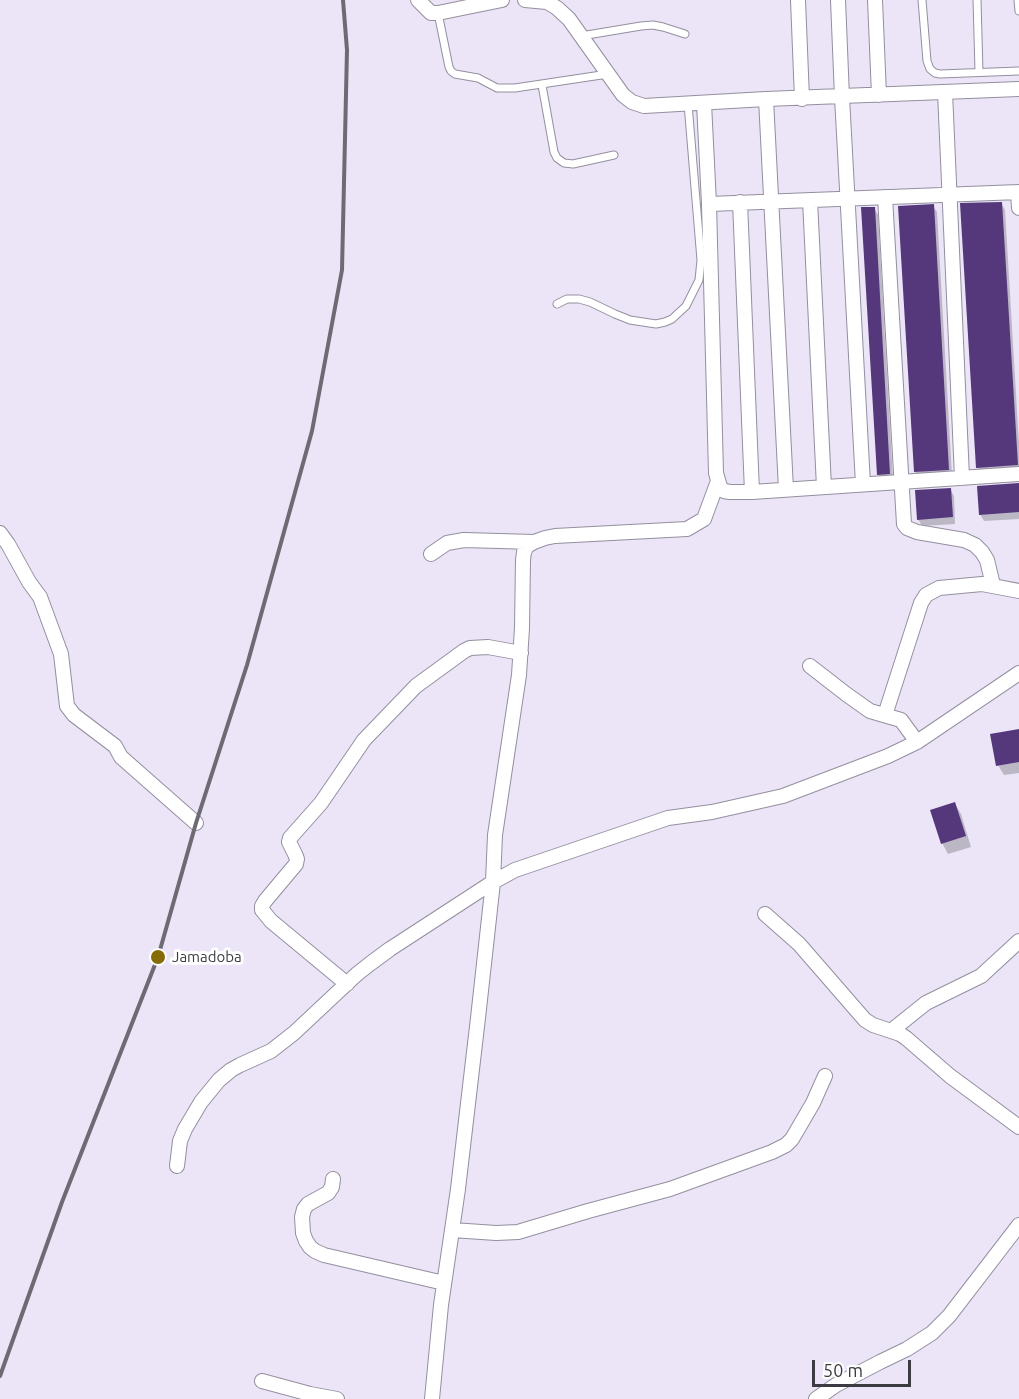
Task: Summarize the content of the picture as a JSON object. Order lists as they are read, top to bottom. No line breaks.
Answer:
{"places":["Jamadoba"],"scale_bar":"50 m"}
